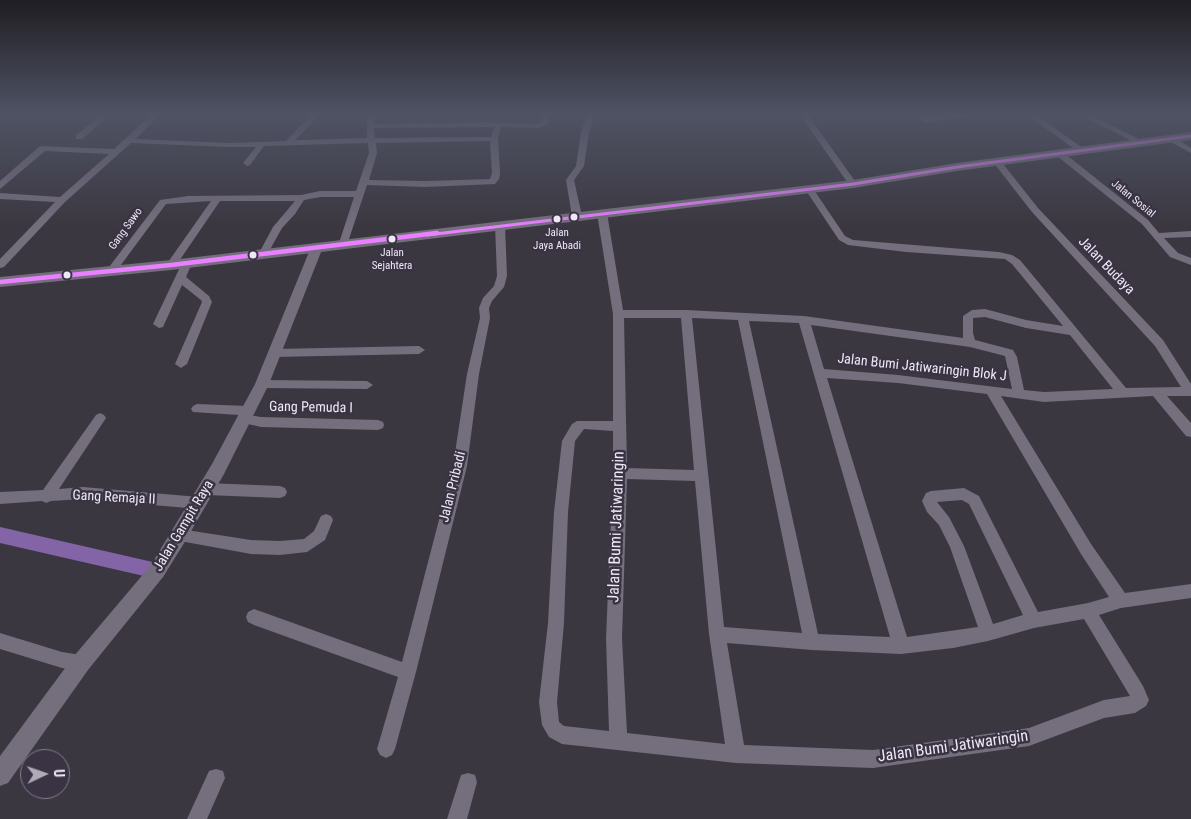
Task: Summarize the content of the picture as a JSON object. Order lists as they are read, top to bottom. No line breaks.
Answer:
{"streets":{"street":["Jalan Sosial","Gang Sawo","Jalan Budaya","Jalan Bumi Jatiwaringin Blok J","Gang Pemuda I","Jalan Pribadi","Gang Remaja II","Jalan Gampit Raya","Jalan Bumi Jatiwaringin"]},"crossings":[["Gang Pemuda I","Jalan Gampit Raya"],["Gang Remaja II","Jalan Gampit Raya"]],"places":["Jalan Jaya Abadi","Jalan Sejahtera"],"north":"right"}
